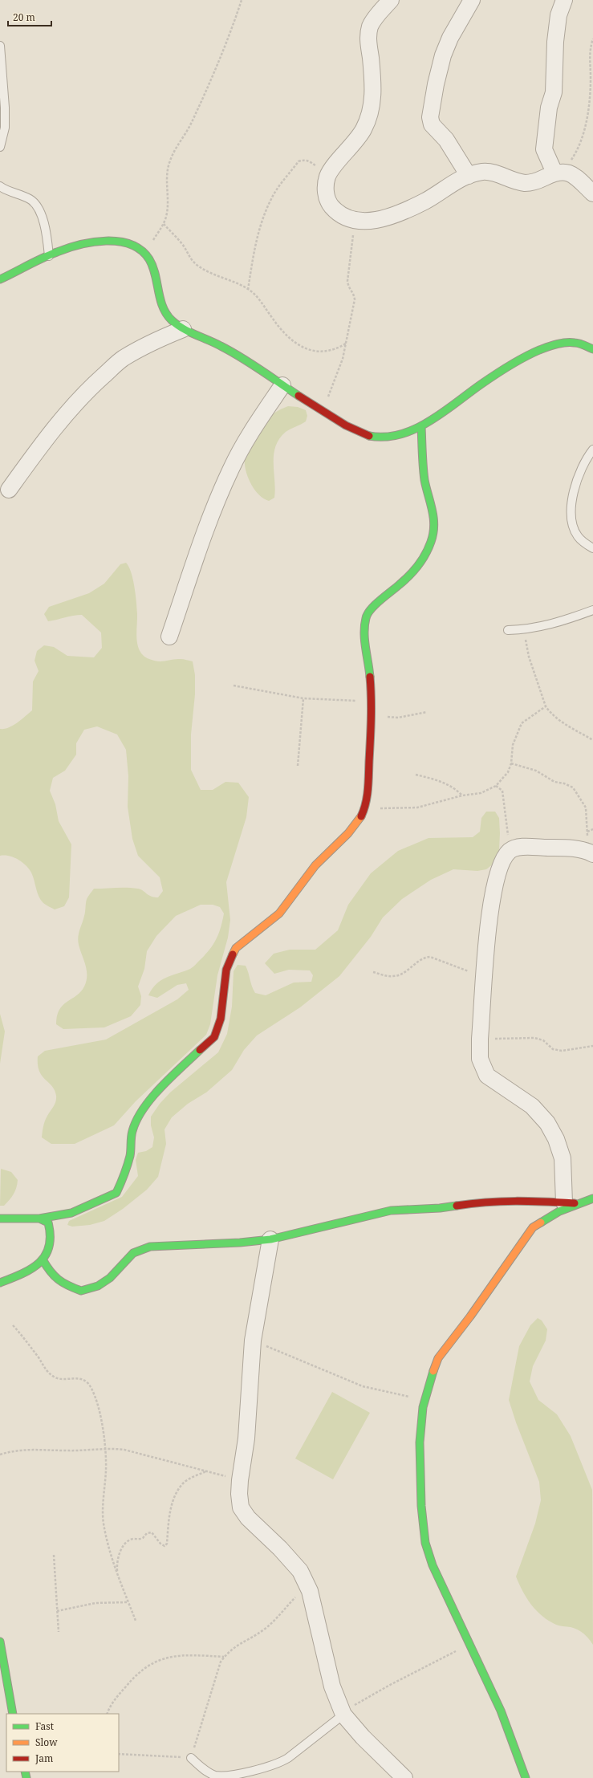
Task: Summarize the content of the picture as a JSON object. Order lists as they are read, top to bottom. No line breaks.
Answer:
{"legend":["Fast","Slow","Jam"],"scale_bar":"20 m"}
